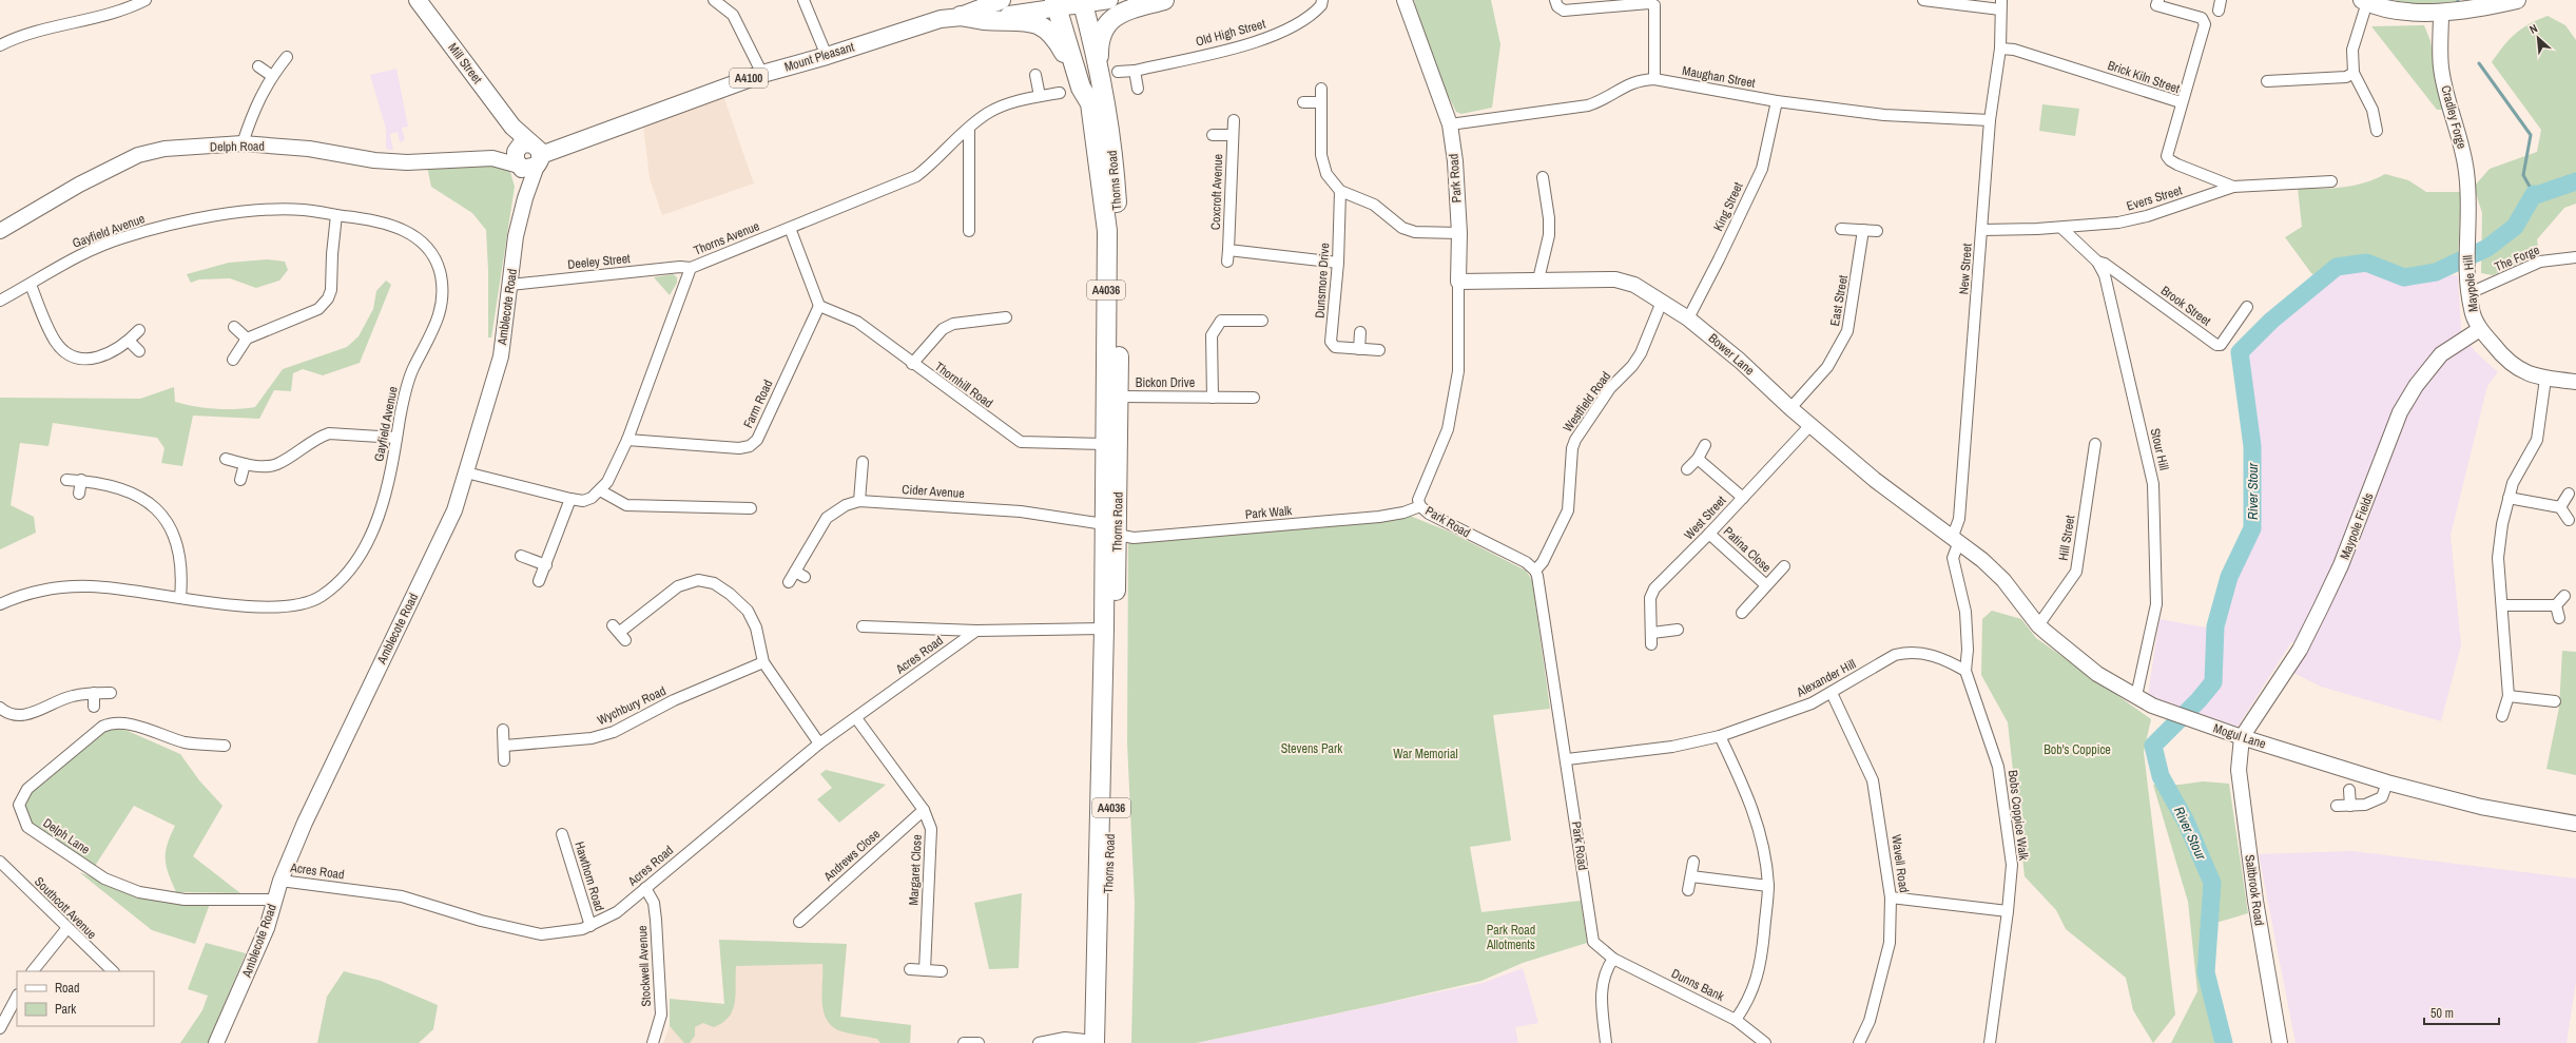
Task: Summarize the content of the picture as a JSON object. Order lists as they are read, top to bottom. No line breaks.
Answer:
{"streets":{"highway":["Thorns Road","A4036"],"main road":["Mount Pleasant","Mill Street","A4100"],"street":["Old High Street","Maughan Street","Brick Kiln Street","Cradley Forge","Delph Road","Park Road","Coxcroft Avenue","Evers Street","King Street","Gayfield Avenue","Thorns Avenue","The Forge","Deeley Street","New Street","Dunsmore Drive","Maypole Hill","East Street","Brook Street","Amblecote Road","Bower Lane","Bickon Drive","Thornhill Road","Westfield Road","Farm Road","Stour Hill","Cider Avenue","Park Walk","West Street","Maypole Fields","Hill Street","Patina Close","Acres Road","Alexander Hill","Wychbury Road","Mogul Lane","Bobs Coppice Walk","Delph Lane","Andrews Close","Wavell Road","Margaret Close","Hawthorn Road","Saltbrook Road","Southcott Avenue","Stockwell Avenue","Dunns Bank"]},"crossings":[["Mount Pleasant","Mill Street"],["Mount Pleasant","A4100"],["Mount Pleasant","Delph Road"],["Mount Pleasant","Thorns Road"],["Mount Pleasant","Amblecote Road"],["Mill Street","Delph Road"],["Mill Street","Amblecote Road"],["Maughan Street","Park Road"],["Maughan Street","King Street"],["Maughan Street","New Street"],["Brick Kiln Street","Evers Street"],["Brick Kiln Street","New Street"],["A4100","Thorns Road"],["Cradley Forge","Maypole Hill"],["Delph Road","Amblecote Road"],["Park Road","Bower Lane"],["Park Road","Westfield Road"],["Park Road","Park Walk"],["Park Road","Alexander Hill"],["Park Road","Dunns Bank"],["Thorns Road","Bickon Drive"],["Thorns Road","Thornhill Road"],["Thorns Road","Cider Avenue"],["Thorns Road","Park Walk"],["Thorns Road","Acres Road"],["Evers Street","New Street"],["Evers Street","Stour Hill"],["King Street","Bower Lane"],["Thorns Avenue","Deeley Street"],["Thorns Avenue","Amblecote Road"],["Thorns Avenue","Farm Road"],["The Forge","Maypole Hill"],["Deeley Street","Amblecote Road"],["New Street","Bower Lane"],["New Street","Mogul Lane"],["Maypole Hill","Maypole Fields"],["East Street","Bower Lane"],["Brook Street","Stour Hill"],["Amblecote Road","Acres Road"],["Amblecote Road","Delph Lane"],["Bower Lane","Westfield Road"],["Bower Lane","West Street"],["Bower Lane","Mogul Lane"],["Thornhill Road","Farm Road"],["Stour Hill","Mogul Lane"],["Cider Avenue","Park Walk"],["West Street","Patina Close"],["Maypole Fields","Mogul Lane"],["Maypole Fields","Saltbrook Road"],["Hill Street","Mogul Lane"],["Acres Road","Margaret Close"],["Acres Road","Hawthorn Road"],["Acres Road","Stockwell Avenue"],["Alexander Hill","Bobs Coppice Walk"],["Alexander Hill","Wavell Road"],["Mogul Lane","Saltbrook Road"],["Andrews Close","Margaret Close"]],"water":["River Stour"],"parks":["Stevens Park","Bob's Coppice","War Memorial","Park Road Allotments"],"legend":["Road","Park"],"scale_bar":"50 m","north":"top left"}
